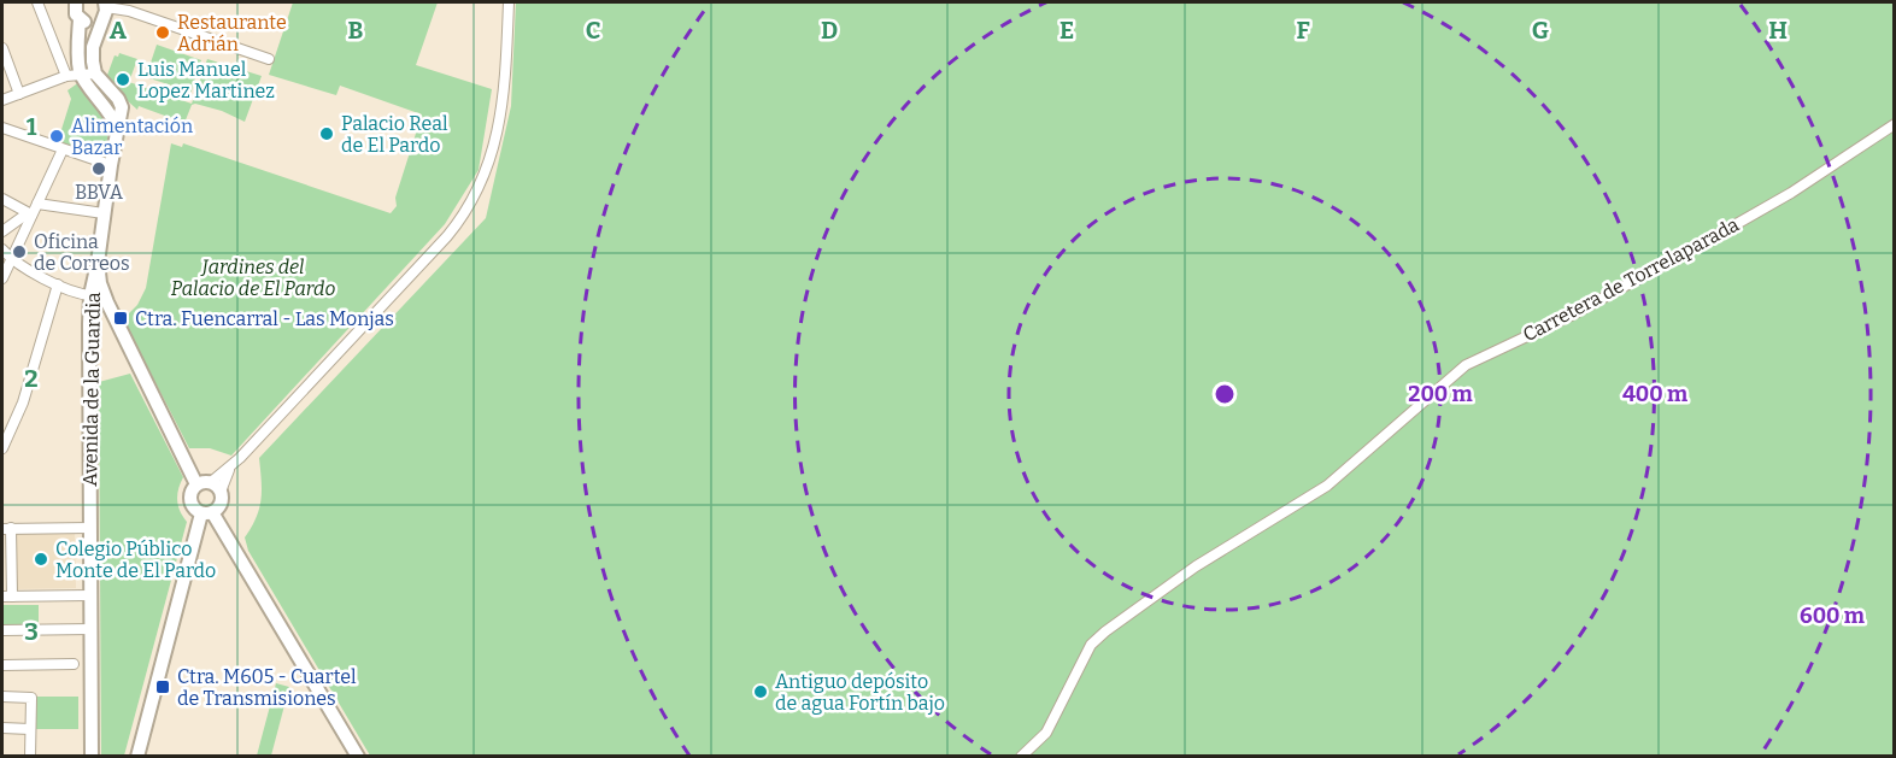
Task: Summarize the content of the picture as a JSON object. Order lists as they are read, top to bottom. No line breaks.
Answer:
{"streets":{"street":["Carretera de Torrelaparada","Avenida de la Guardia"]},"parks":["Jardines del Palacio de El Pardo"],"places":{"other":["Restaurante Adrián","Luis Manuel Lopez Martinez","Palacio Real de El Pardo","Alimentación Bazar","BBVA","Oficina de Correos","Colegio Público Monte de El Pardo","Antiguo depósito de agua Fortín bajo"],"transit":["Ctra. Fuencarral - Las Monjas","Ctra. M605 - Cuartel de Transmisiones"]},"grid":{"columns":["A","B","C","D","E","F","G","H"],"rows":["1","2","3"]},"rings":["200 m","400 m","600 m"]}
